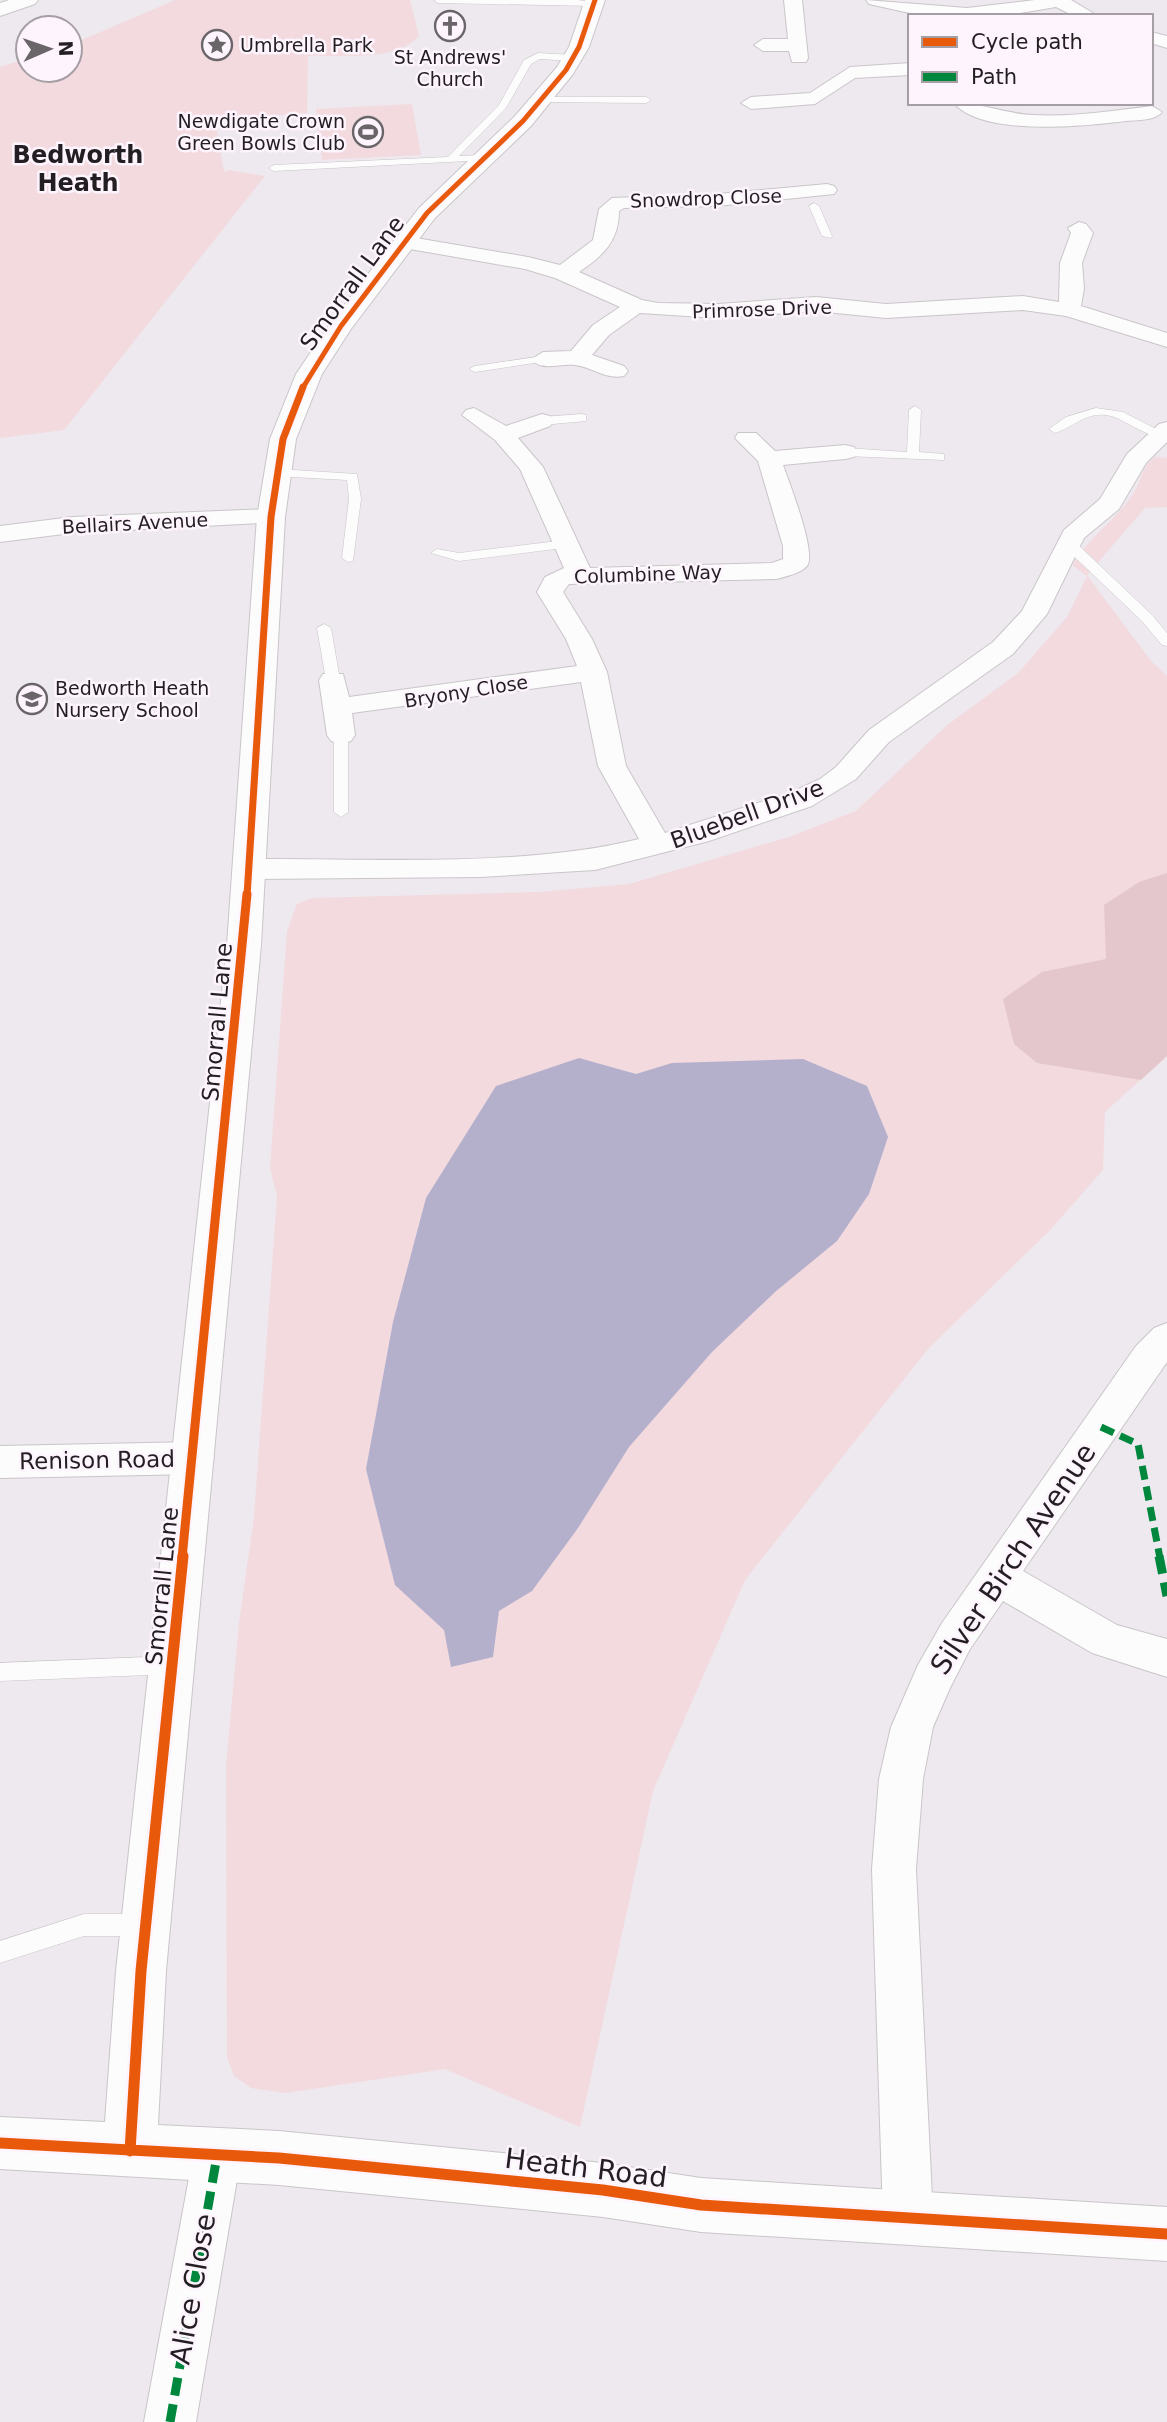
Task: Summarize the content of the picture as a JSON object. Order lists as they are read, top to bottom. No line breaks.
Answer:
{"streets":{"street":["Snowdrop Close","Smorrall Lane","Primrose Drive","Bellairs Avenue","Columbine Way","Bryony Close","Bluebell Drive","Renison Road","Silver Birch Avenue","Heath Road","Alice Close"]},"crossings":[["Snowdrop Close","Primrose Drive"],["Smorrall Lane","Primrose Drive"],["Smorrall Lane","Bellairs Avenue"],["Smorrall Lane","Bluebell Drive"],["Smorrall Lane","Renison Road"],["Smorrall Lane","Heath Road"],["Columbine Way","Bryony Close"],["Columbine Way","Bluebell Drive"],["Silver Birch Avenue","Heath Road"],["Heath Road","Alice Close"]],"districts":["Bedworth Heath"],"places":{"church":["St Andrews' Church"],"place":["Umbrella Park"],"sports":["Newdigate Crown Green Bowls Club"],"school or university":["Bedworth Heath Nursery School"]},"legend":["Cycle path","Path"],"north":"right"}
